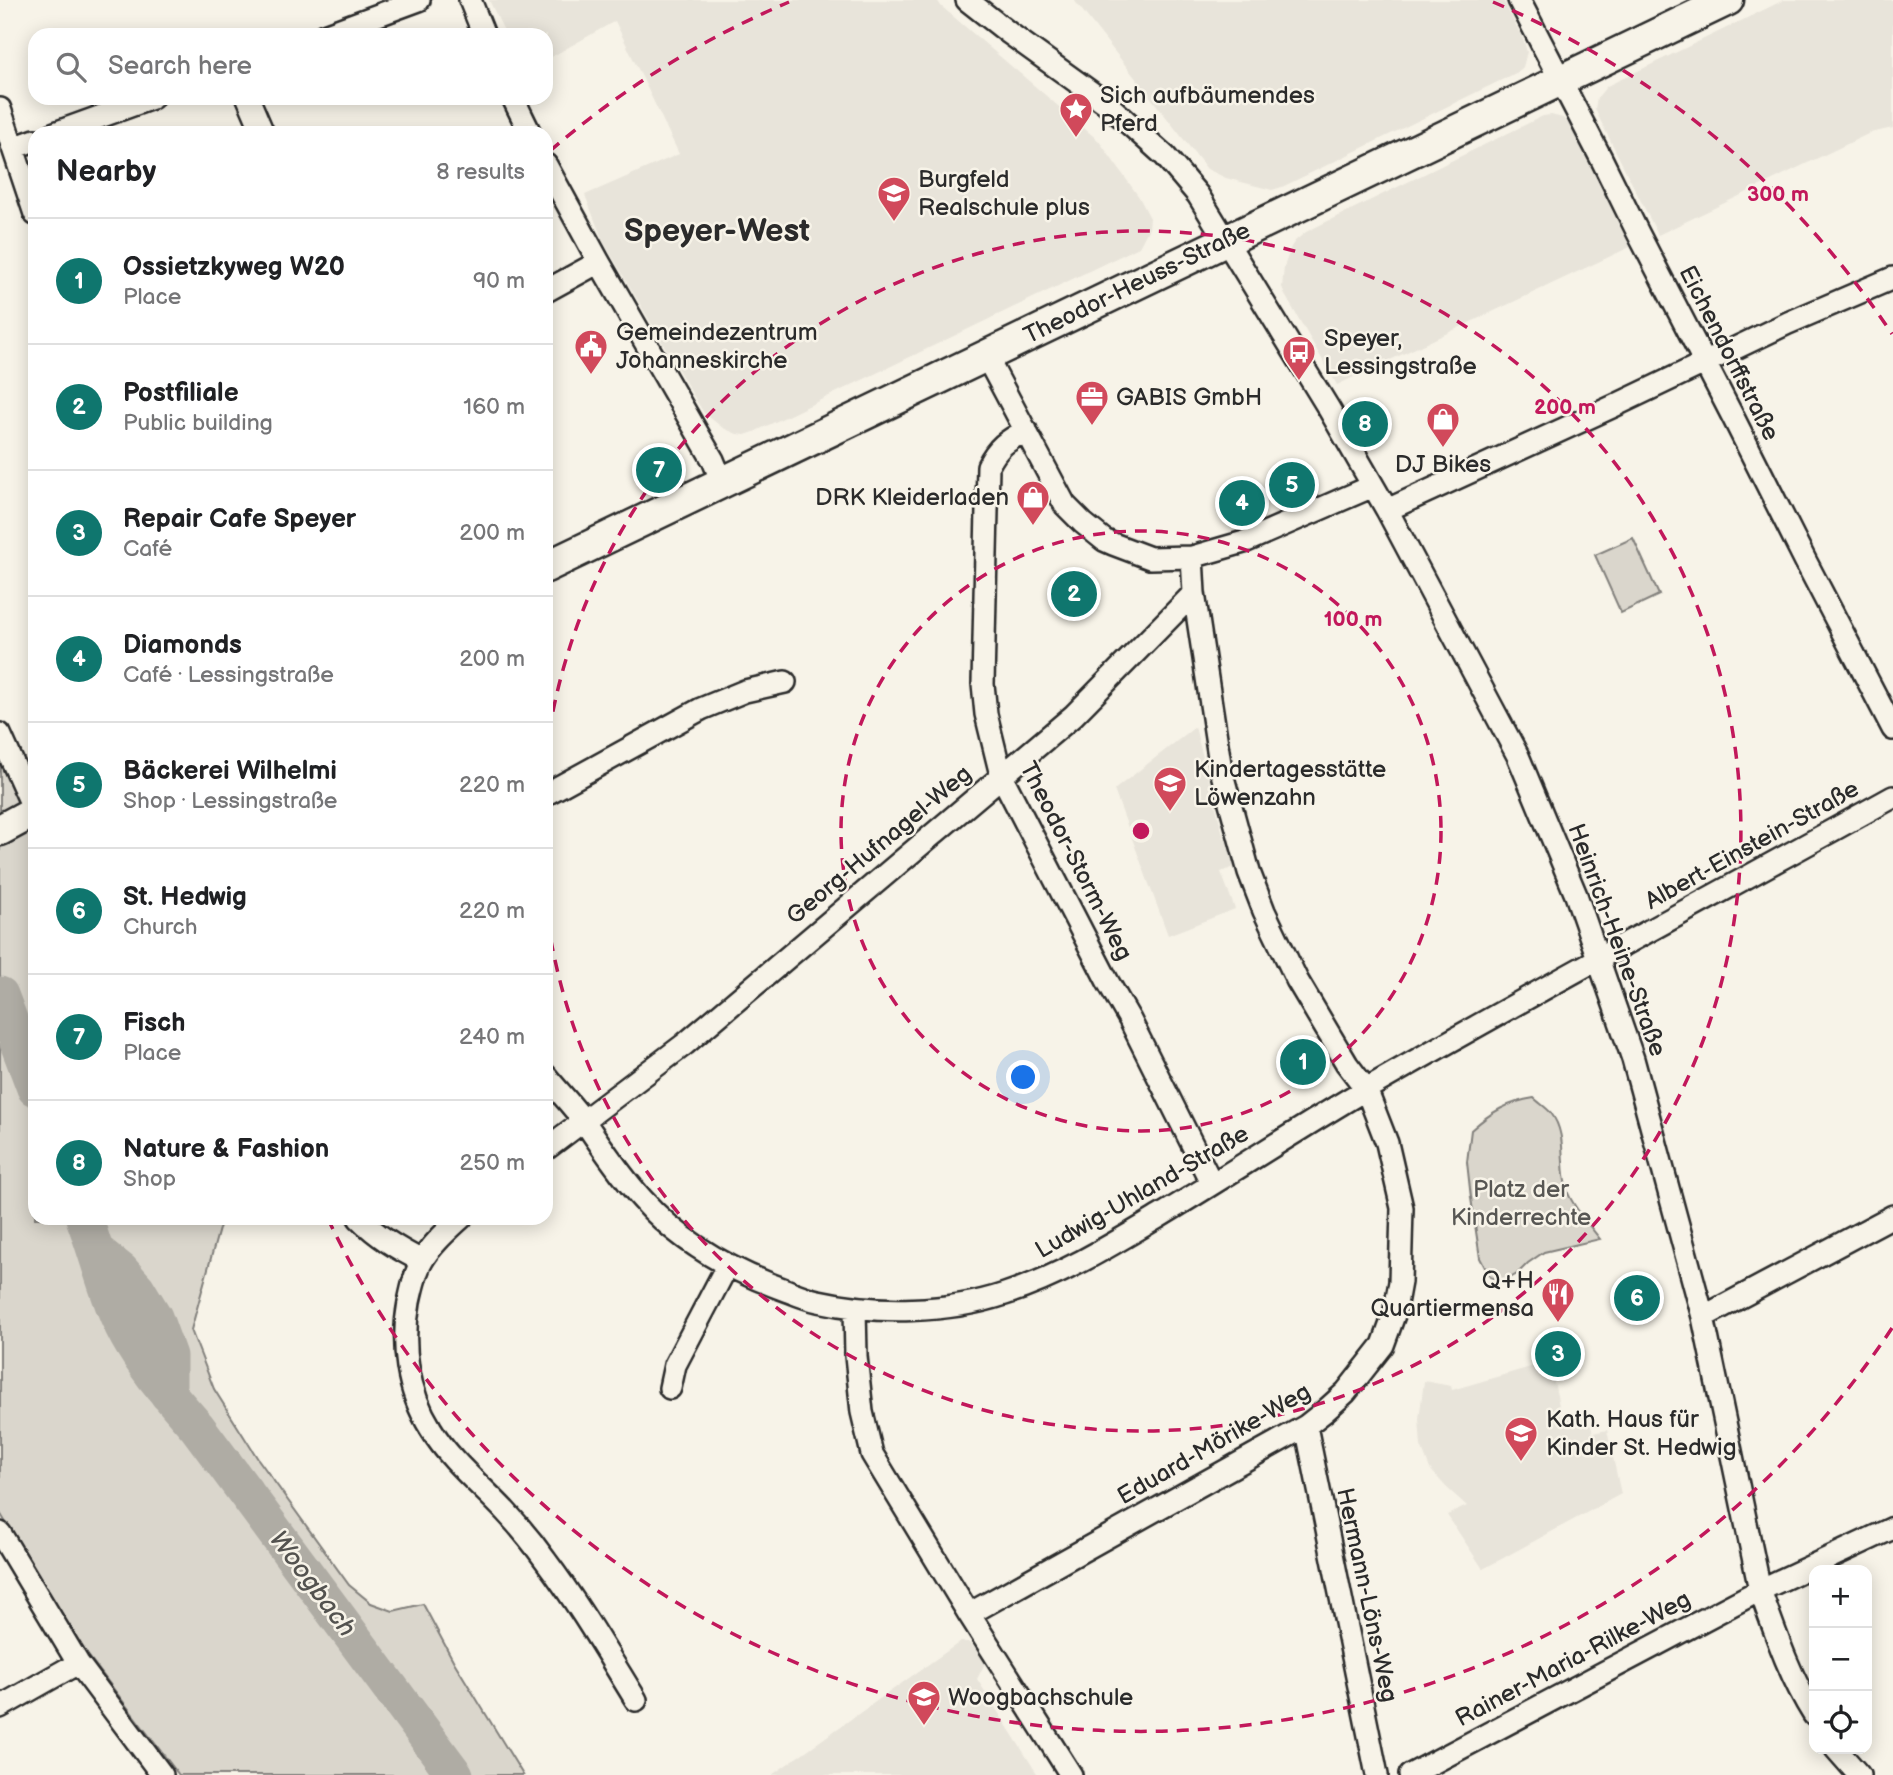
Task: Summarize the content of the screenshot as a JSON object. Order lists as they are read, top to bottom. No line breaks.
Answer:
{"streets":{"main road":["Theodor-Heuss-Straße"],"street":["Eichendorffstraße","Georg-Hufnagel-Weg","Albert-Einstein-Straße","Theodor-Storm-Weg","Heinrich-Heine-Straße","Ludwig-Uhland-Straße","Eduard-Mörike-Weg","Hermann-Löns-Weg","Rainer-Maria-Rilke-Weg"]},"crossings":[["Theodor-Heuss-Straße","Eichendorffstraße"],["Theodor-Heuss-Straße","Heinrich-Heine-Straße"],["Georg-Hufnagel-Weg","Theodor-Storm-Weg"],["Georg-Hufnagel-Weg","Ludwig-Uhland-Straße"],["Georg-Hufnagel-Weg","Eduard-Mörike-Weg"],["Albert-Einstein-Straße","Heinrich-Heine-Straße"],["Albert-Einstein-Straße","Ludwig-Uhland-Straße"],["Theodor-Storm-Weg","Ludwig-Uhland-Straße"],["Heinrich-Heine-Straße","Ludwig-Uhland-Straße"],["Heinrich-Heine-Straße","Rainer-Maria-Rilke-Weg"],["Ludwig-Uhland-Straße","Eduard-Mörike-Weg"],["Eduard-Mörike-Weg","Hermann-Löns-Weg"]],"districts":["Speyer-West"],"water":["Woogbach"],"parks":["Platz der Kinderrechte"],"places":{"place":["Sich aufbäumendes Pferd"],"school or university":["Burgfeld Realschule plus","Kindertagesstätte Löwenzahn","Kath. Haus für Kinder St. Hedwig","Woogbachschule"],"public building":["Gemeindezentrum Johanneskirche"],"bus stop":["Speyer, Lessingstraße"],"office":["GABIS GmbH"],"shop":["DJ Bikes","DRK Kleiderladen"],"restaurant":["Q+H Quartiermensa"]},"page":{"search":"Search here","heading":["Nearby","8 results"],"list":[{"mark":"1","name":"Ossietzkyweg W20","note":"Place","value":"90 m"},{"mark":"2","name":"Postfiliale","note":"Public building","value":"160 m"},{"mark":"3","name":"Repair Cafe Speyer","note":"Café","value":"200 m"},{"mark":"4","name":"Diamonds","note":"Café · Lessingstraße","value":"200 m"},{"mark":"5","name":"Bäckerei Wilhelmi","note":"Shop · Lessingstraße","value":"220 m"},{"mark":"6","name":"St. Hedwig","note":"Church","value":"220 m"},{"mark":"7","name":"Fisch","note":"Place","value":"240 m"},{"mark":"8","name":"Nature & Fashion","note":"Shop","value":"250 m"}],"pins":["8","7","5","4","2","1","6","3"],"map_buttons":["+","−"]},"rings":["300 m","200 m","100 m"]}
